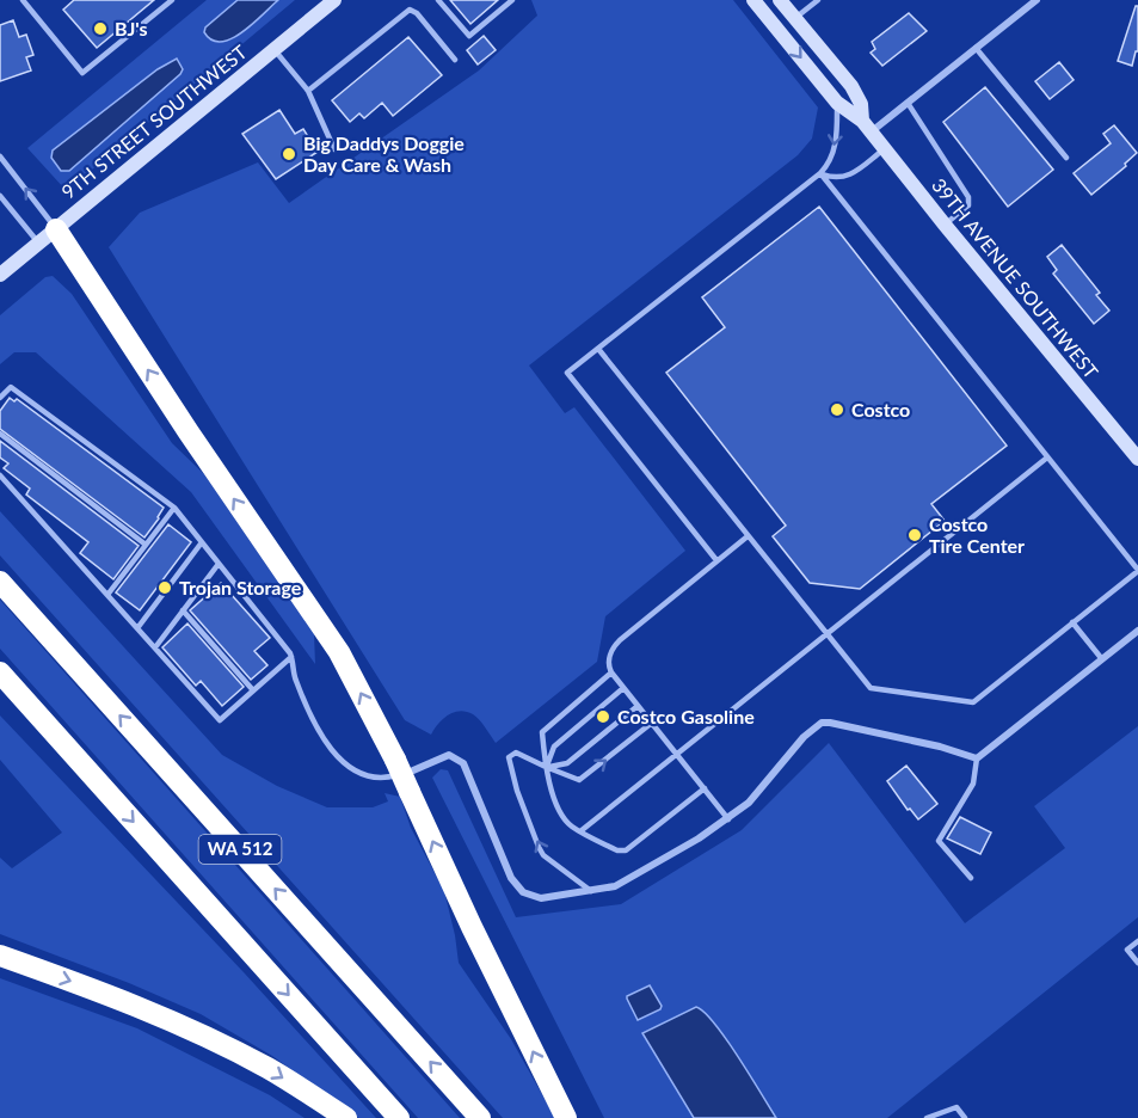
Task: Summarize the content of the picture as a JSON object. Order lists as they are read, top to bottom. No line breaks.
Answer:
{"streets":{"highway":["WA 512"],"main road":["9TH STREET SOUTHWEST","39TH AVENUE SOUTHWEST"]},"places":["BJ's","Big Daddys Doggie Day Care & Wash","Costco","Costco Tire Center","Trojan Storage","Costco Gasoline"]}
